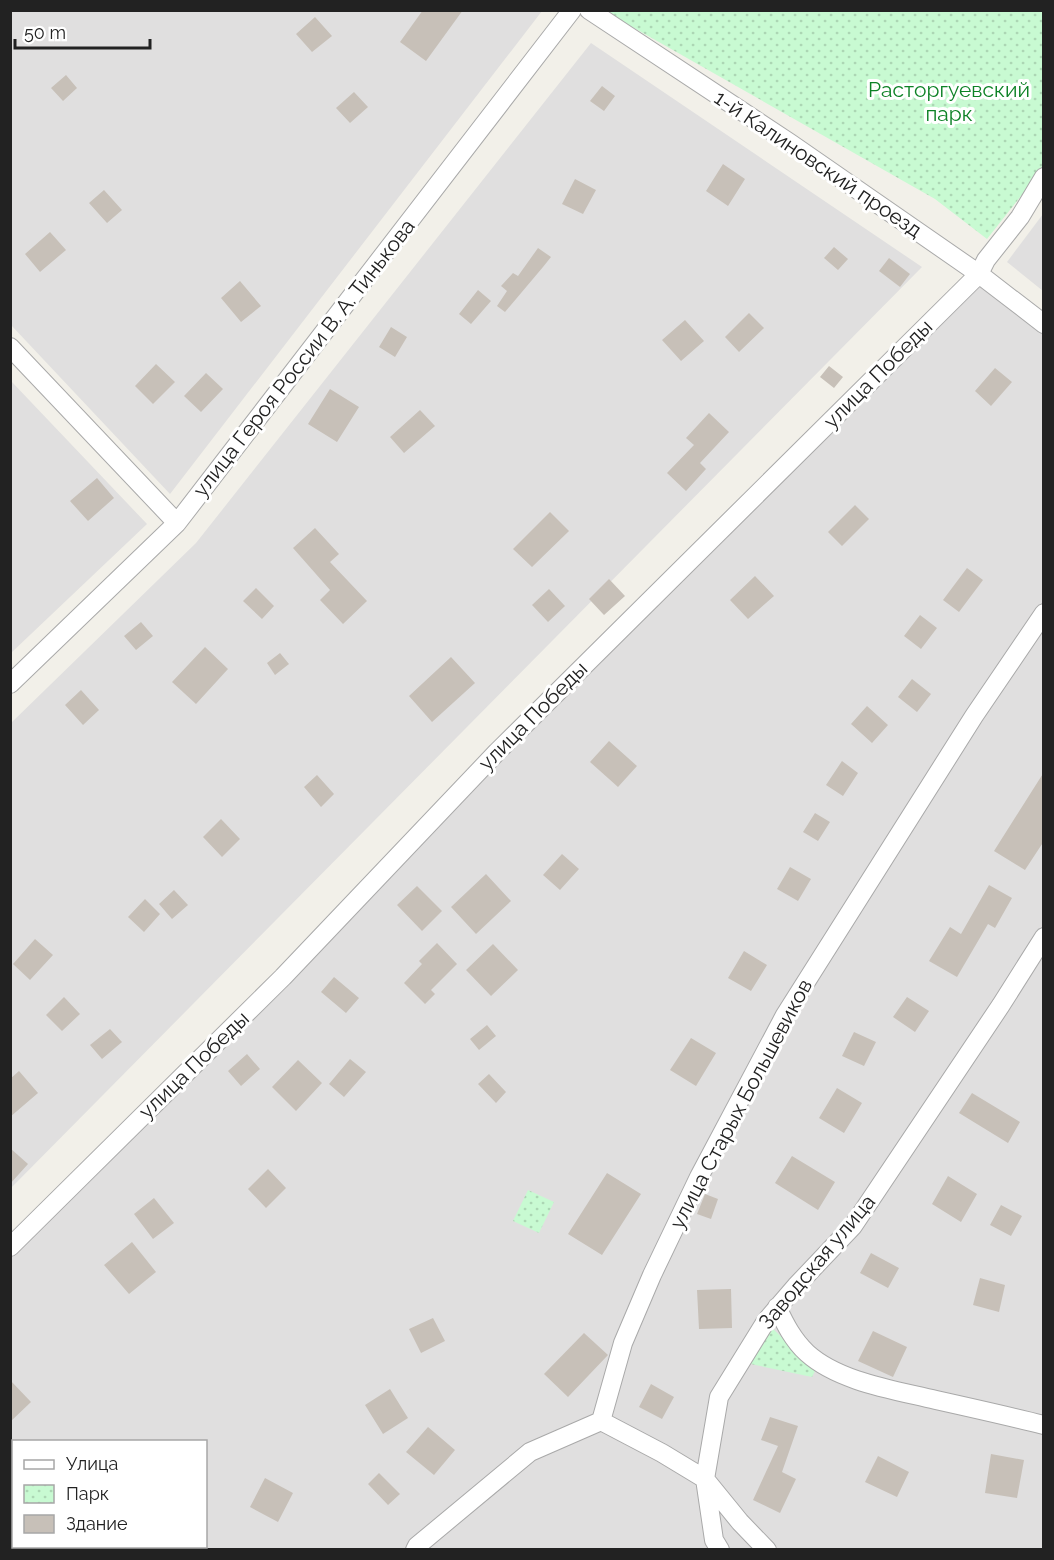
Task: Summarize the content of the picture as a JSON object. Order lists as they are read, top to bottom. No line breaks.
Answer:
{"streets":{"street":["1-й Калиновский проезд","улица Героя России В. А. Тинькова","улица Победы","улица Старых Большевиков","Заводская улица"]},"crossings":[["1-й Калиновский проезд","улица Победы"]],"parks":["Расторгуевский парк"],"legend":["Улица","Парк","Здание"],"scale_bar":"50 m"}
